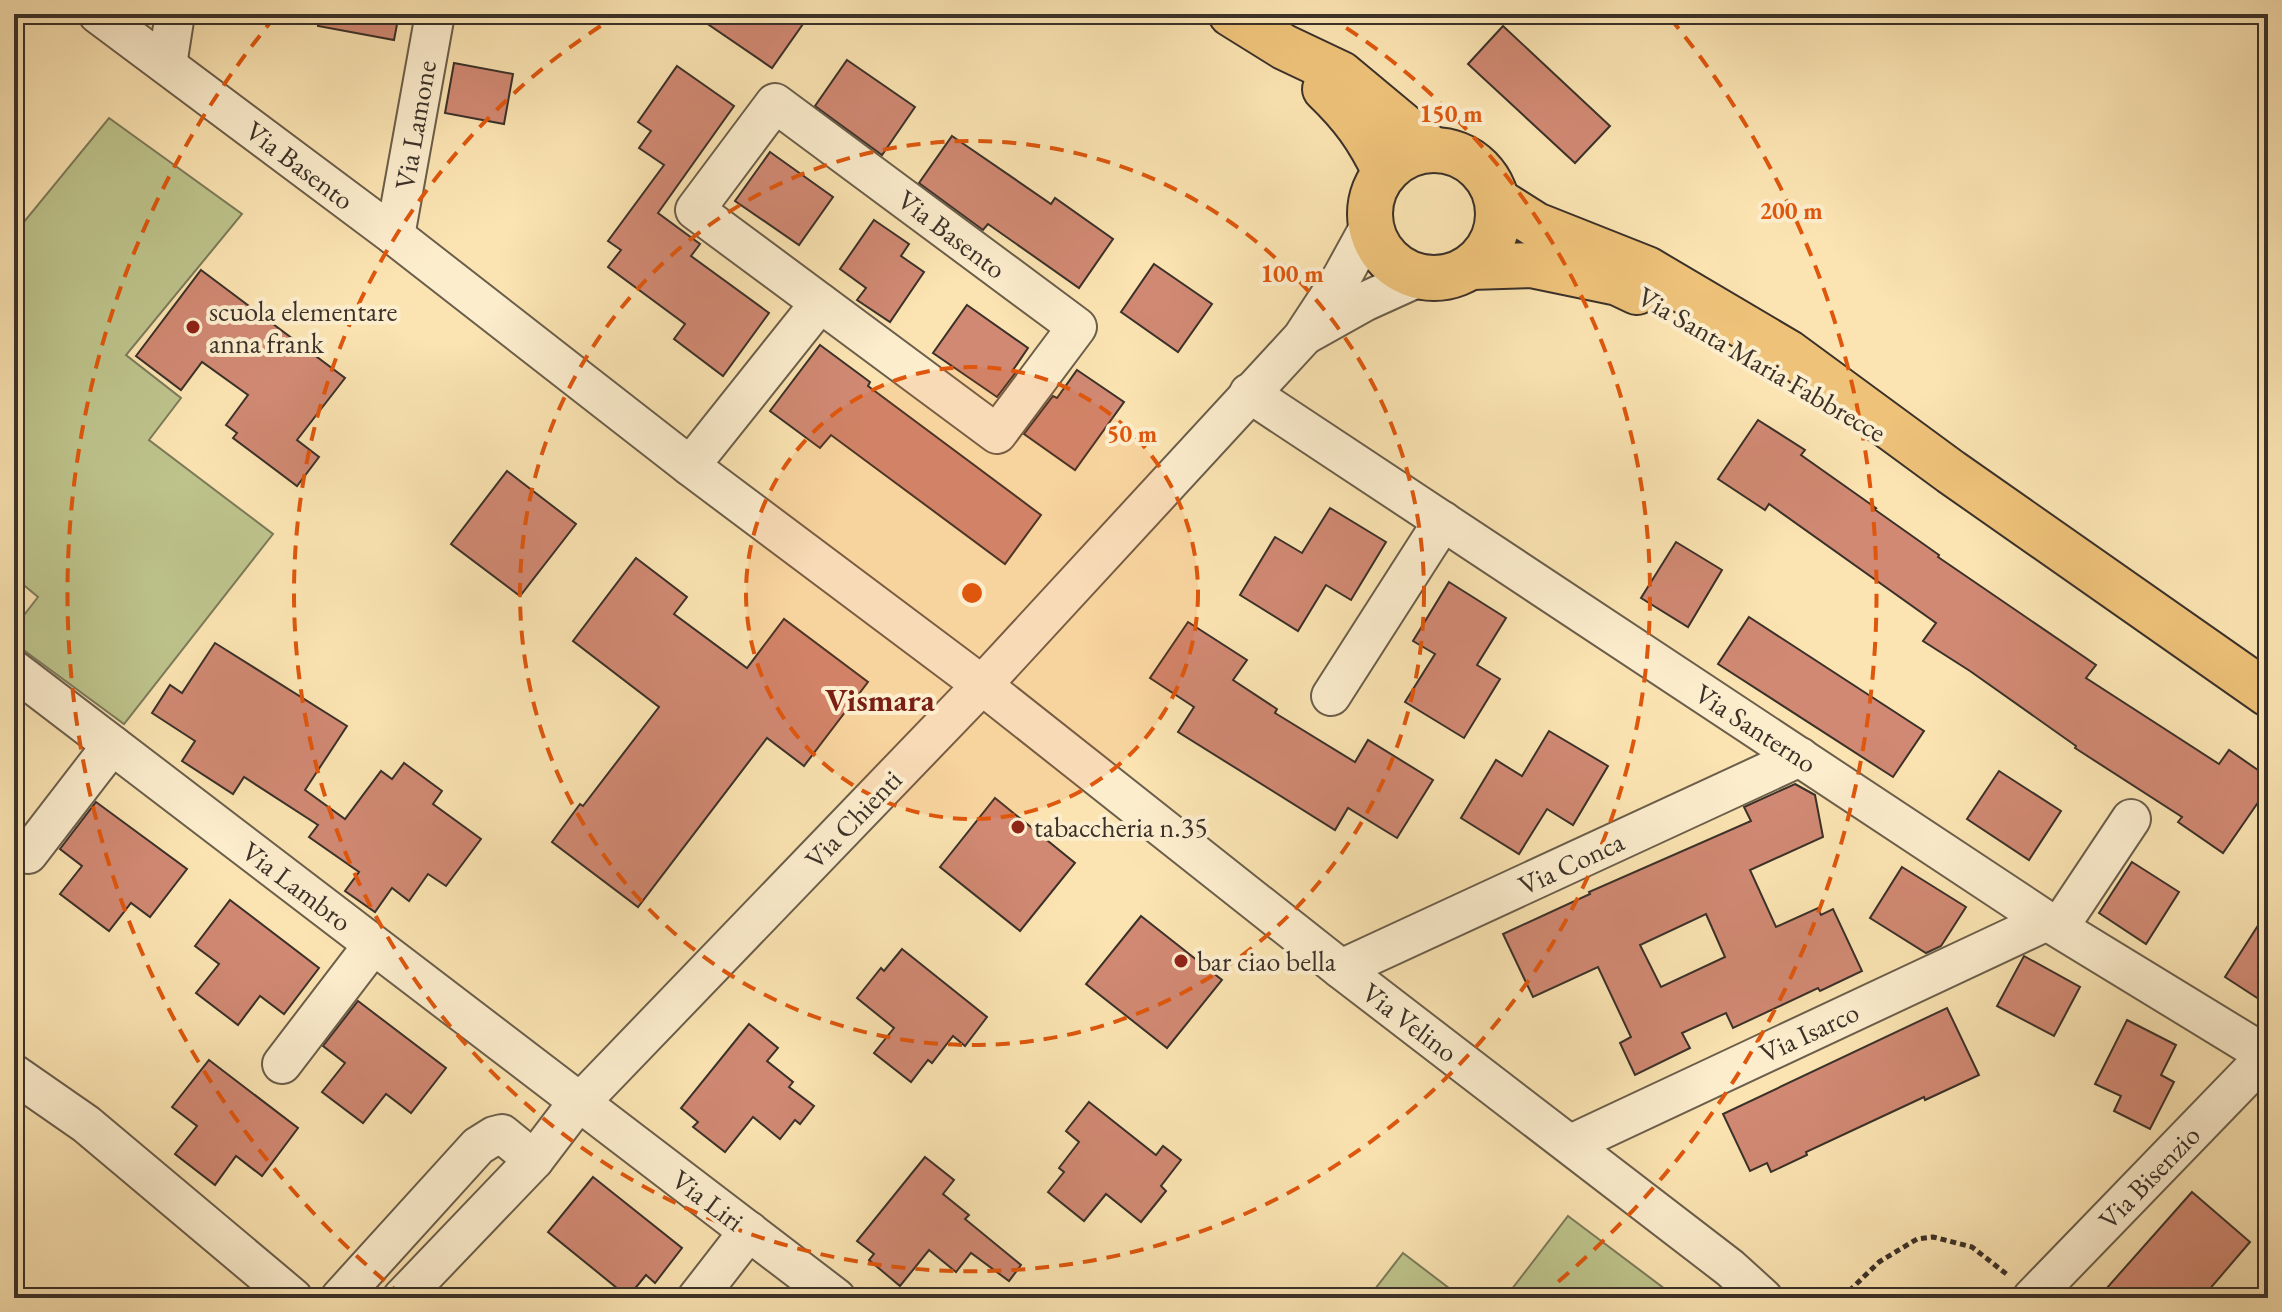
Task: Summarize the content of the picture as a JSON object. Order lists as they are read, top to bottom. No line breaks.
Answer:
{"streets":{"main road":["Via Santa Maria Fabbrecce"],"street":["Via Lamone","Via Basento","Via Santerno","Via Chienti","Via Conca","Via Lambro","Via Velino","Via Isarco","Via Bisenzio","Via Liri"]},"crossings":[["Via Lamone","Via Basento"],["Via Basento","Via Chienti"],["Via Basento","Via Velino"],["Via Santa Maria Fabbrecce","Via Chienti"],["Via Santerno","Via Chienti"],["Via Santerno","Via Conca"],["Via Santerno","Via Isarco"],["Via Santerno","Via Bisenzio"],["Via Chienti","Via Lambro"],["Via Chienti","Via Velino"],["Via Chienti","Via Liri"],["Via Conca","Via Velino"],["Via Lambro","Via Liri"],["Via Velino","Via Isarco"]],"districts":["Vismara"],"places":["scuola elementare anna frank","tabaccheria n.35","bar ciao bella"],"rings":["150 m","200 m","100 m","50 m"]}
